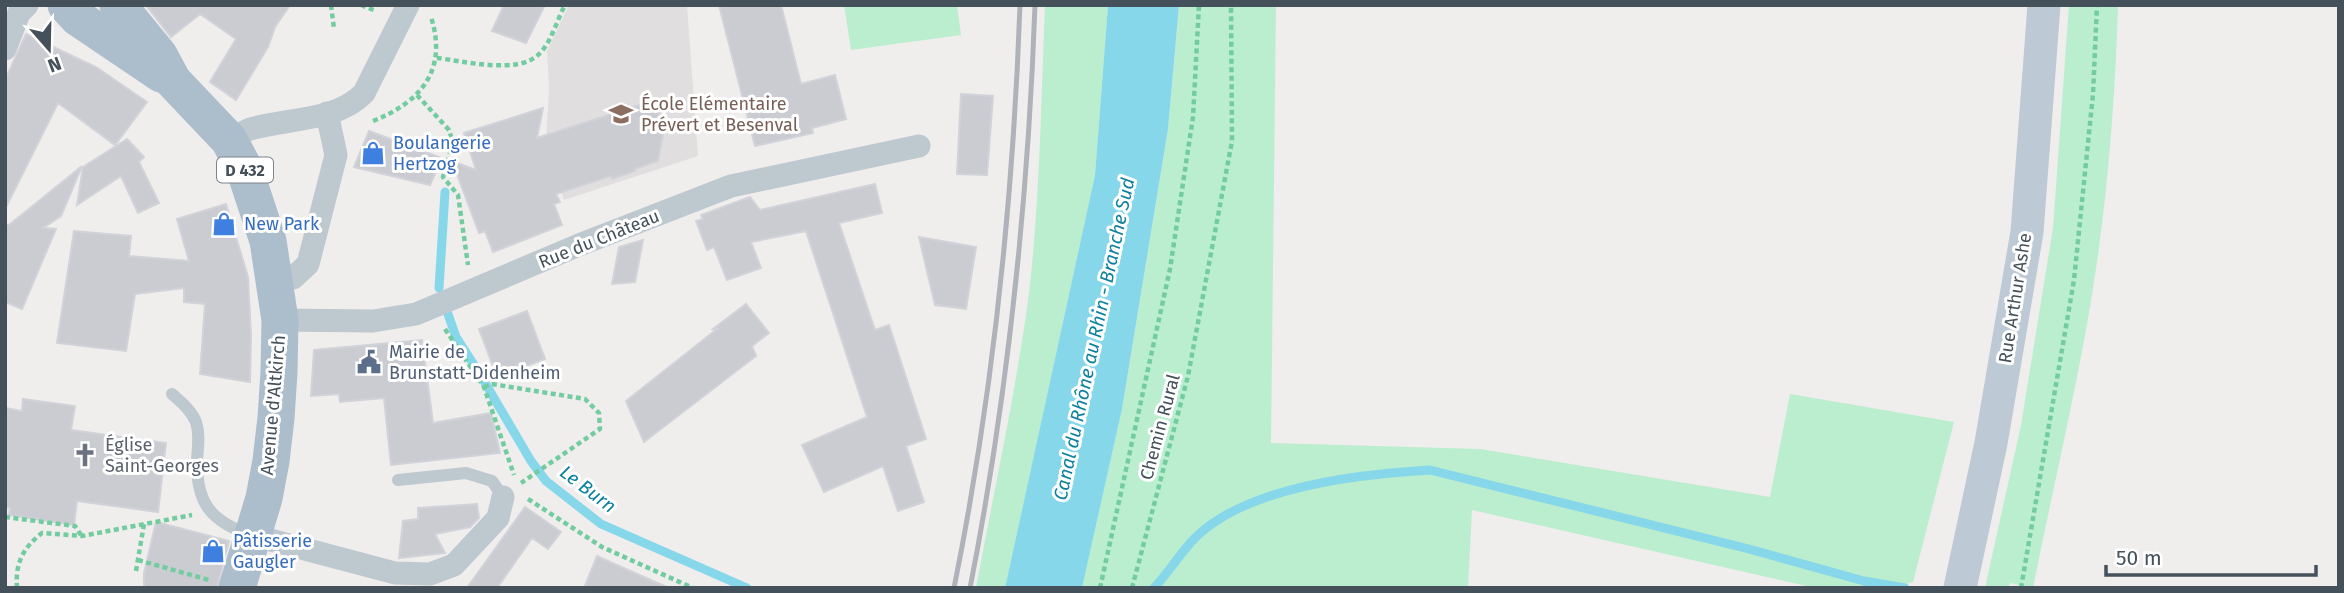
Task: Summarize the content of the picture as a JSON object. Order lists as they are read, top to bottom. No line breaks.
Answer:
{"streets":{"main road":["D 432","Rue Arthur Ashe","Avenue d'Altkirch"],"street":["Rue du Château"],"path":["Chemin Rural"]},"crossings":[["D 432","Avenue d'Altkirch"],["Rue du Château","Avenue d'Altkirch"]],"water":["Canal du Rhône au Rhin - Branche Sud","Le Burn"],"places":{"school or university":["École Elémentaire Prévert et Besenval"],"shop":["Boulangerie Hertzog","New Park","Pâtisserie Gaugler"],"public building":["Mairie de Brunstatt-Didenheim"],"church":["Église Saint-Georges"]},"scale_bar":"50 m","north":"bottom"}
